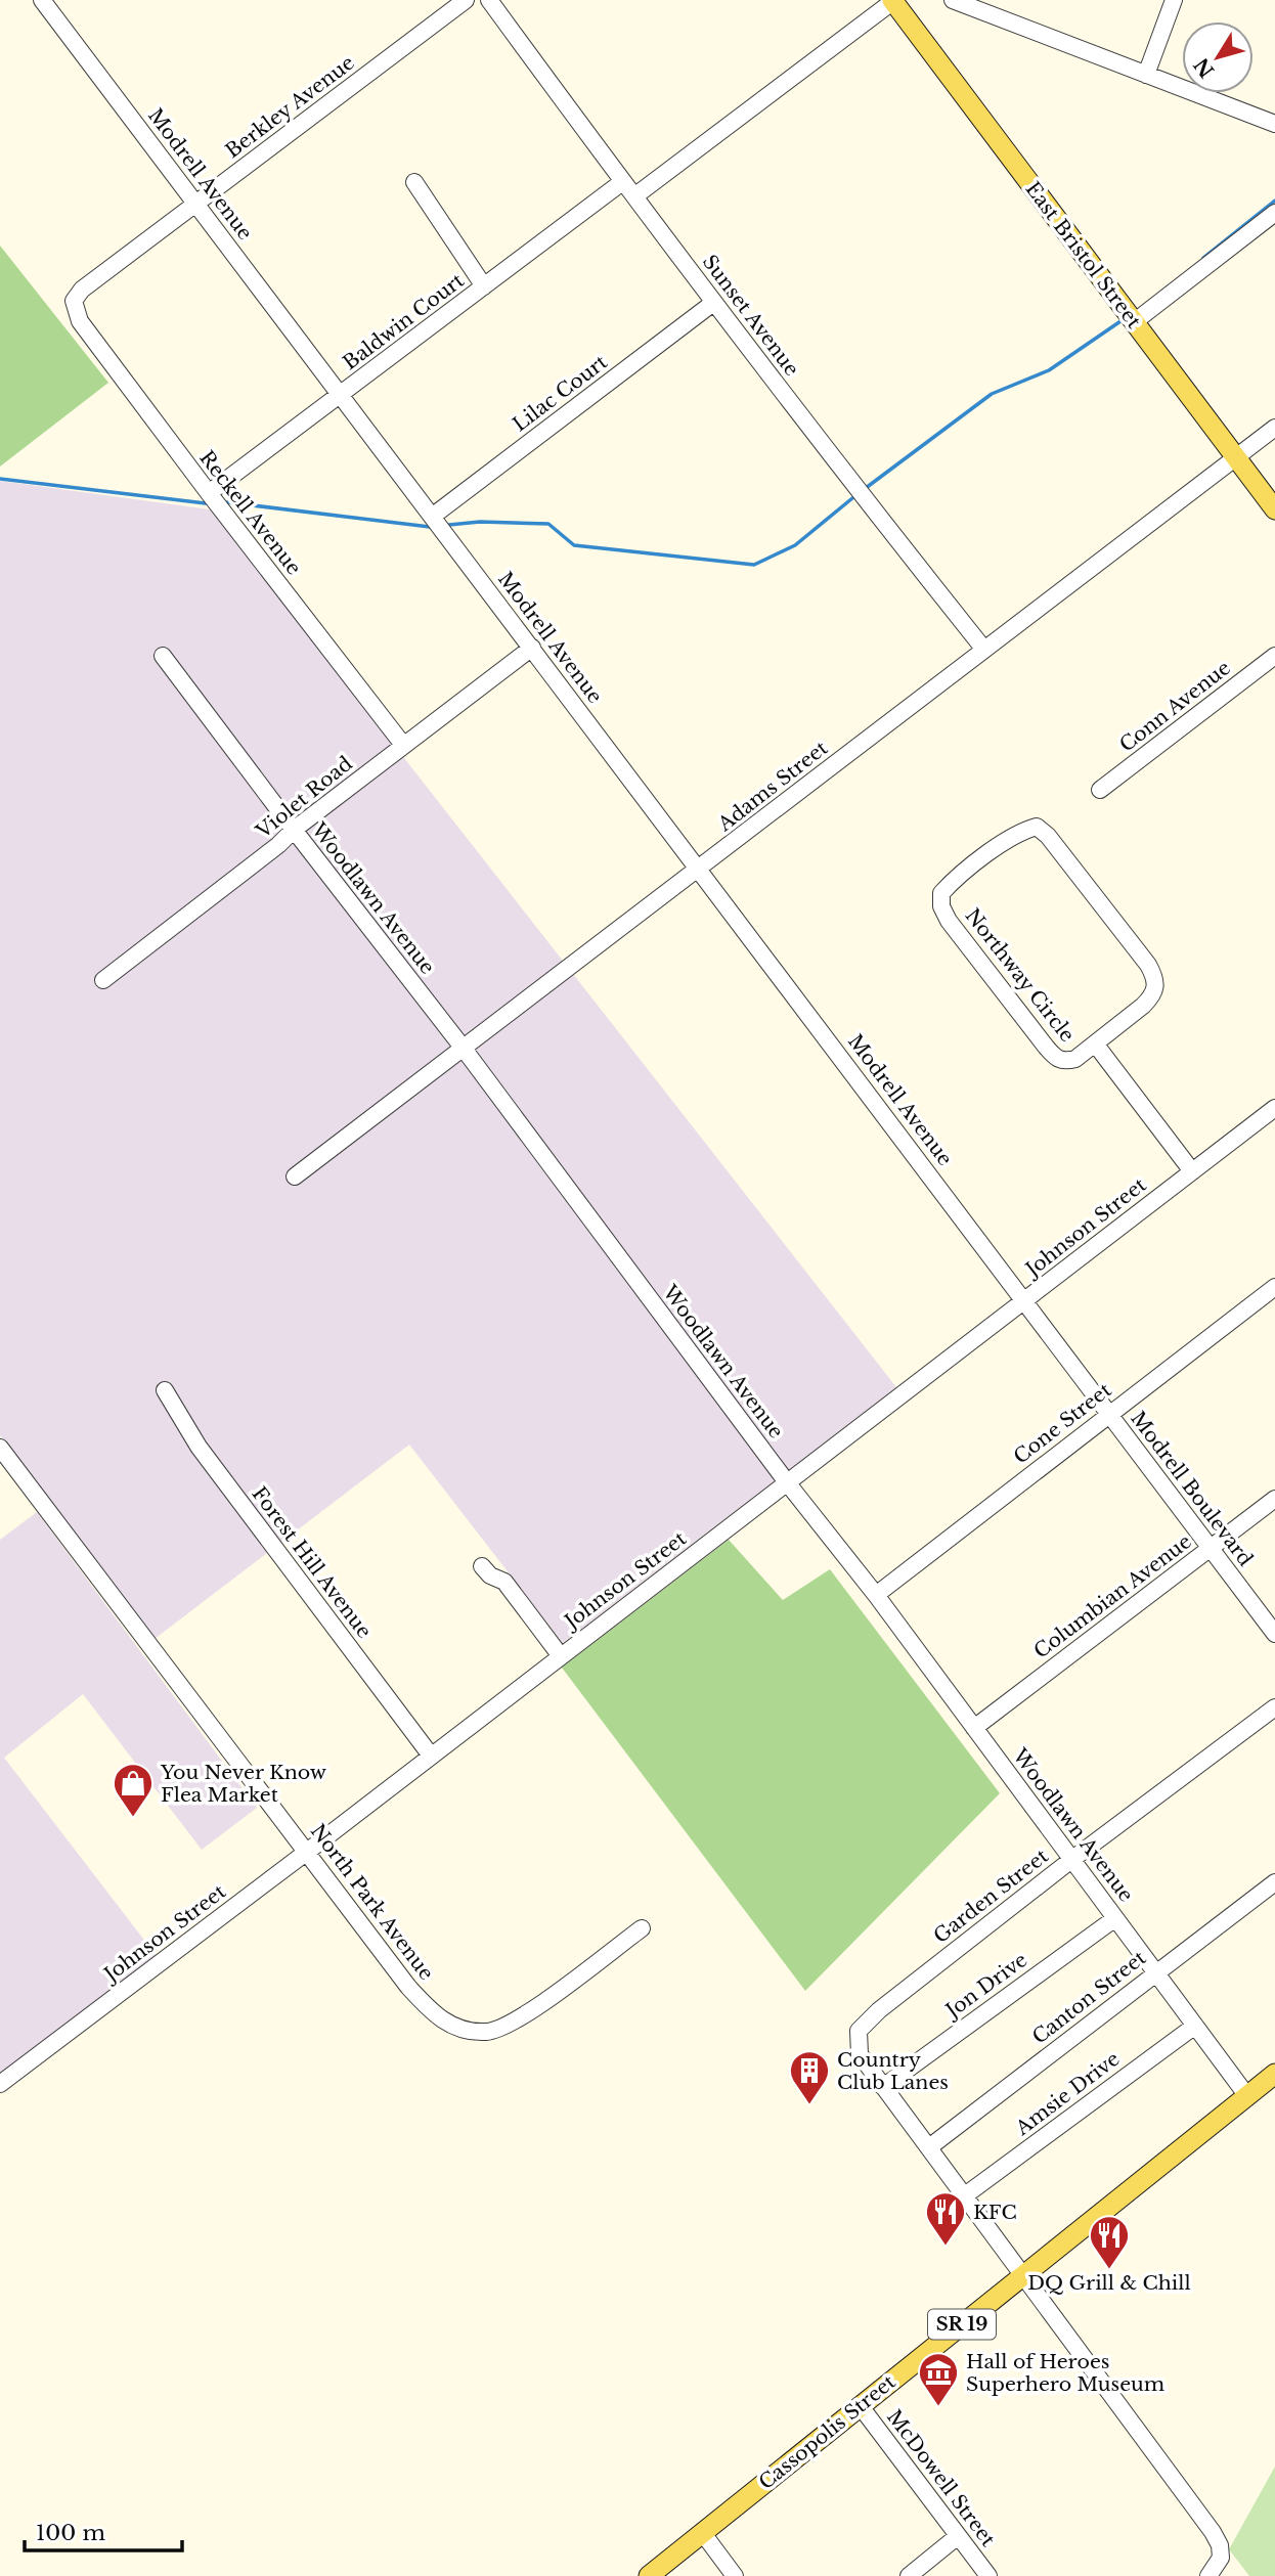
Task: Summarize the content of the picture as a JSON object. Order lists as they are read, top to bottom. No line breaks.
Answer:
{"streets":{"main road":["East Bristol Street","SR 19","Cassopolis Street"],"street":["Berkley Avenue","Modrell Avenue","Sunset Avenue","Baldwin Court","Lilac Court","Reckell Avenue","Conn Avenue","Adams Street","Violet Road","Woodlawn Avenue","Northway Circle","Johnson Street","Cone Street","Modrell Boulevard","Forest Hill Avenue","Columbian Avenue","Garden Street","North Park Avenue","Jon Drive","Canton Street","Amsie Drive","McDowell Street"]},"crossings":[["Berkley Avenue","Modrell Avenue"],["Berkley Avenue","Reckell Avenue"],["Modrell Avenue","Baldwin Court"],["Modrell Avenue","Lilac Court"],["Modrell Avenue","Adams Street"],["Modrell Avenue","Violet Road"],["Modrell Avenue","Johnson Street"],["Modrell Avenue","Modrell Boulevard"],["East Bristol Street","Adams Street"],["Sunset Avenue","Baldwin Court"],["Sunset Avenue","Lilac Court"],["Sunset Avenue","Adams Street"],["Baldwin Court","Reckell Avenue"],["Reckell Avenue","Violet Road"],["Adams Street","Woodlawn Avenue"],["Violet Road","Woodlawn Avenue"],["Woodlawn Avenue","Johnson Street"],["Woodlawn Avenue","Cone Street"],["Woodlawn Avenue","Columbian Avenue"],["Woodlawn Avenue","Garden Street"],["Woodlawn Avenue","Jon Drive"],["Woodlawn Avenue","Canton Street"],["Woodlawn Avenue","Amsie Drive"],["Woodlawn Avenue","Cassopolis Street"],["Johnson Street","Modrell Boulevard"],["Johnson Street","Forest Hill Avenue"],["Johnson Street","North Park Avenue"],["Cone Street","Modrell Boulevard"],["Modrell Boulevard","Columbian Avenue"],["Garden Street","Jon Drive"],["Cassopolis Street","McDowell Street"]],"places":{"shop":["You Never Know Flea Market"],"building":["Country Club Lanes"],"restaurant":["KFC","DQ Grill & Chill"],"museum":["Hall of Heroes Superhero Museum"]},"scale_bar":"100 m","north":"bottom left"}
